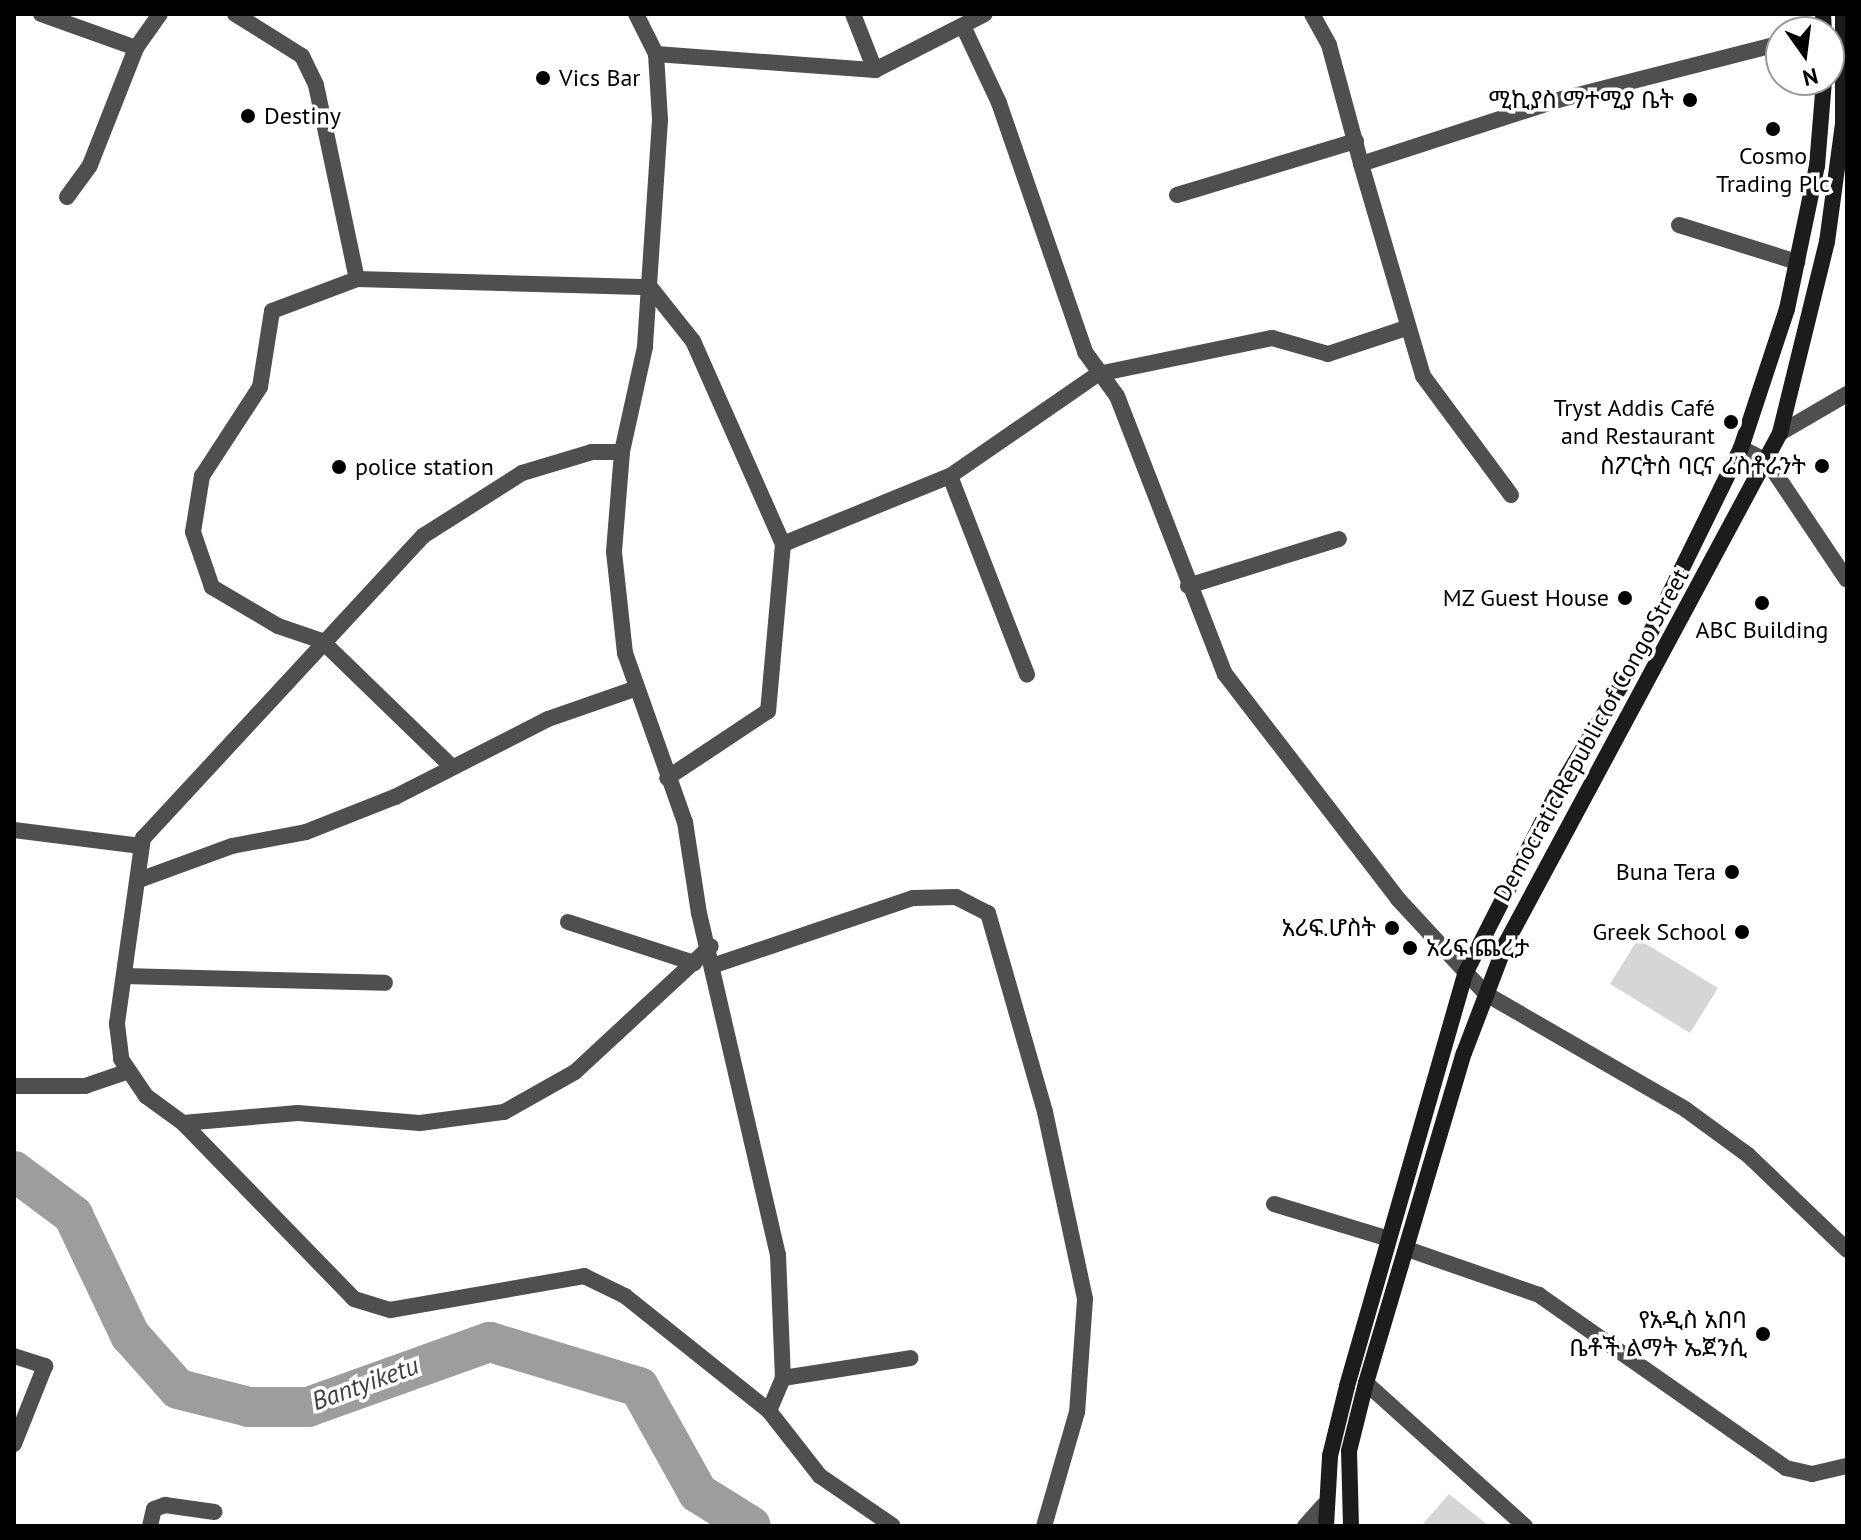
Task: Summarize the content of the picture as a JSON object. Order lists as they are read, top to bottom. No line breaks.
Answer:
{"streets":{"main road":["Democratic Republic of Congo Street"]},"water":["Bantyiketu"],"places":["Vics Bar","ሚኪያስ ማተሚያ ቤት","Destiny","Cosmo Trading Plc","Tryst Addis Café and Restaurant","ስፖርትስ ባርና ሬስቶራንት","police station","MZ Guest House","ABC Building","Buna Tera","አሪፍ.ሆስት","Greek School","አሪፍ ጨረታ","የአዲስ አበባ ቤቶች ልማት ኤጀንሲ"],"north":"bottom"}
